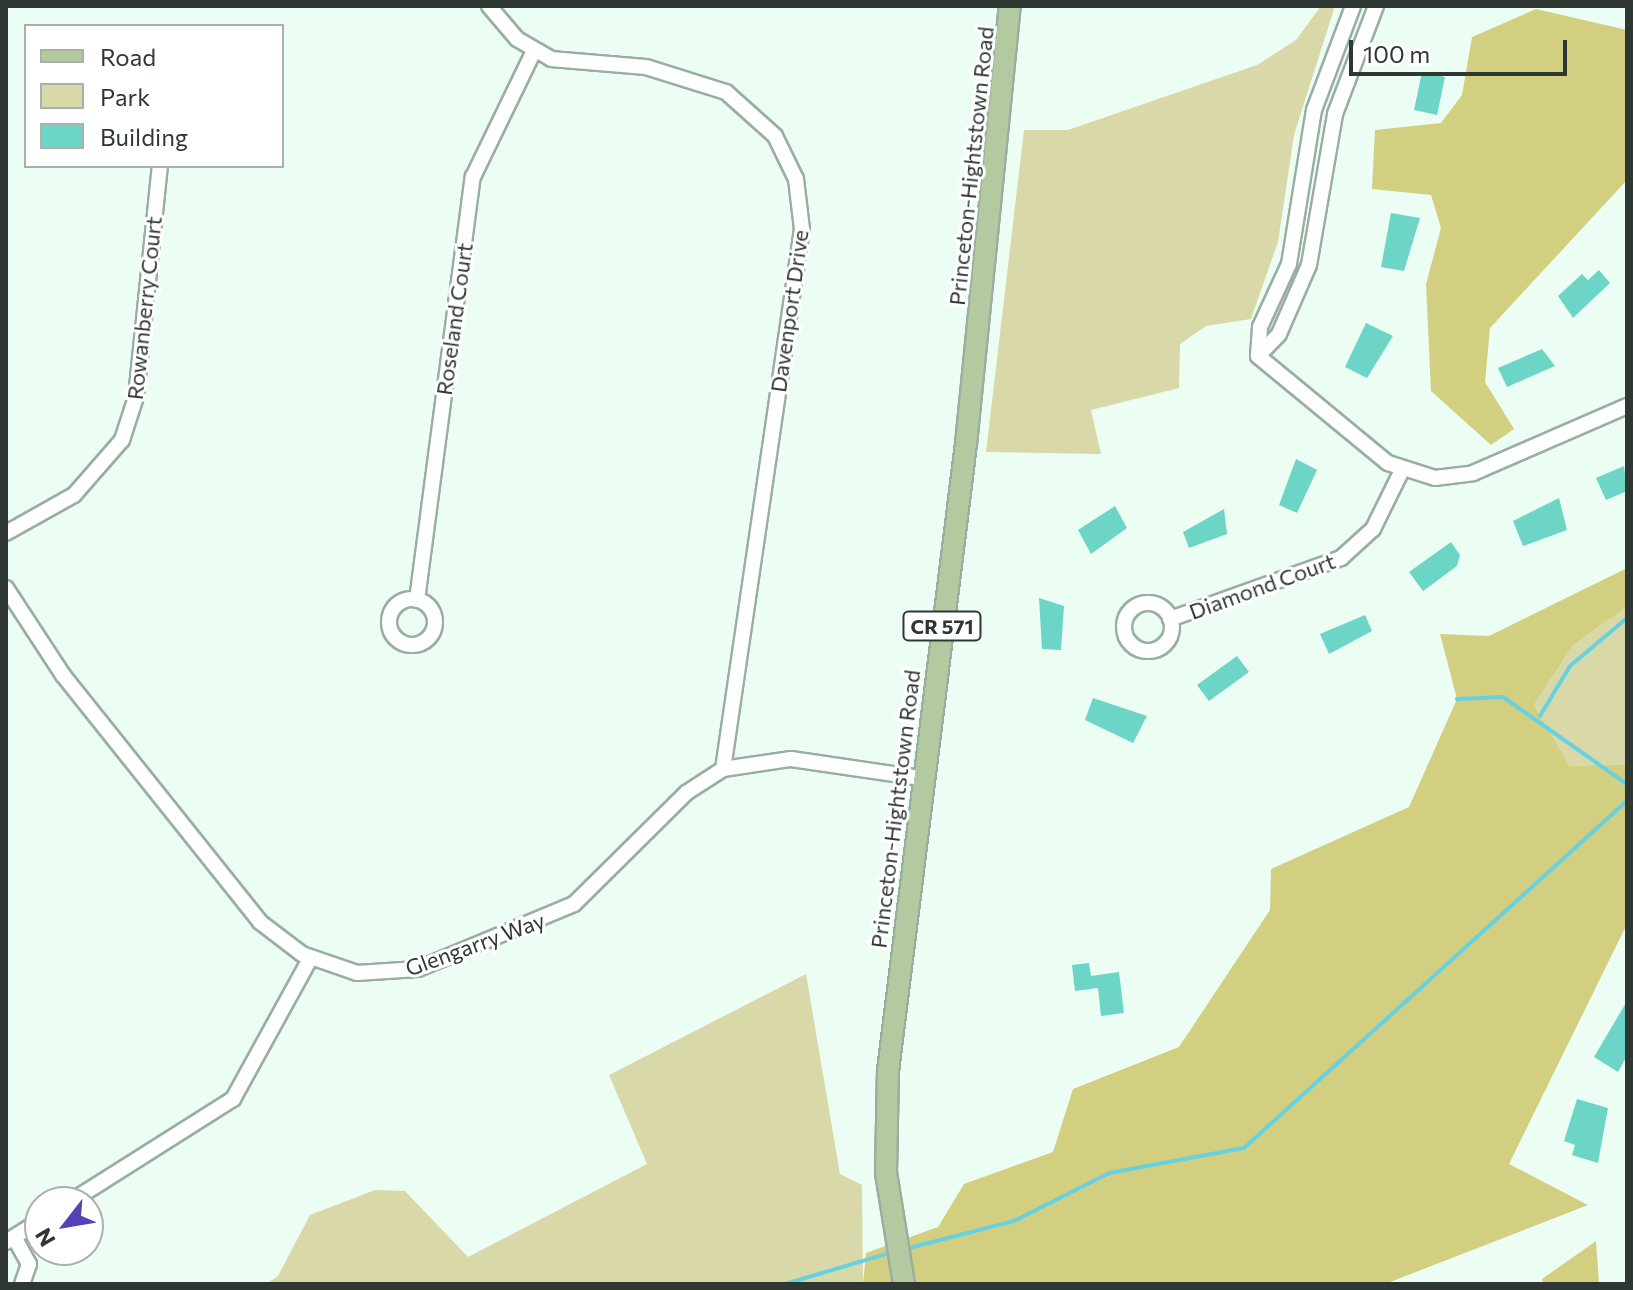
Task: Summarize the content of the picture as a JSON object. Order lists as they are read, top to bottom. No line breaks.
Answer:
{"streets":{"main road":["Princeton-Hightstown Road","CR 571"],"street":["Rowanberry Court","Davenport Drive","Roseland Court","Diamond Court","Glengarry Way"]},"crossings":[["Princeton-Hightstown Road","Glengarry Way"],["Davenport Drive","Roseland Court"],["Davenport Drive","Glengarry Way"]],"legend":["Road","Park","Building"],"scale_bar":"100 m","north":"bottom left"}
